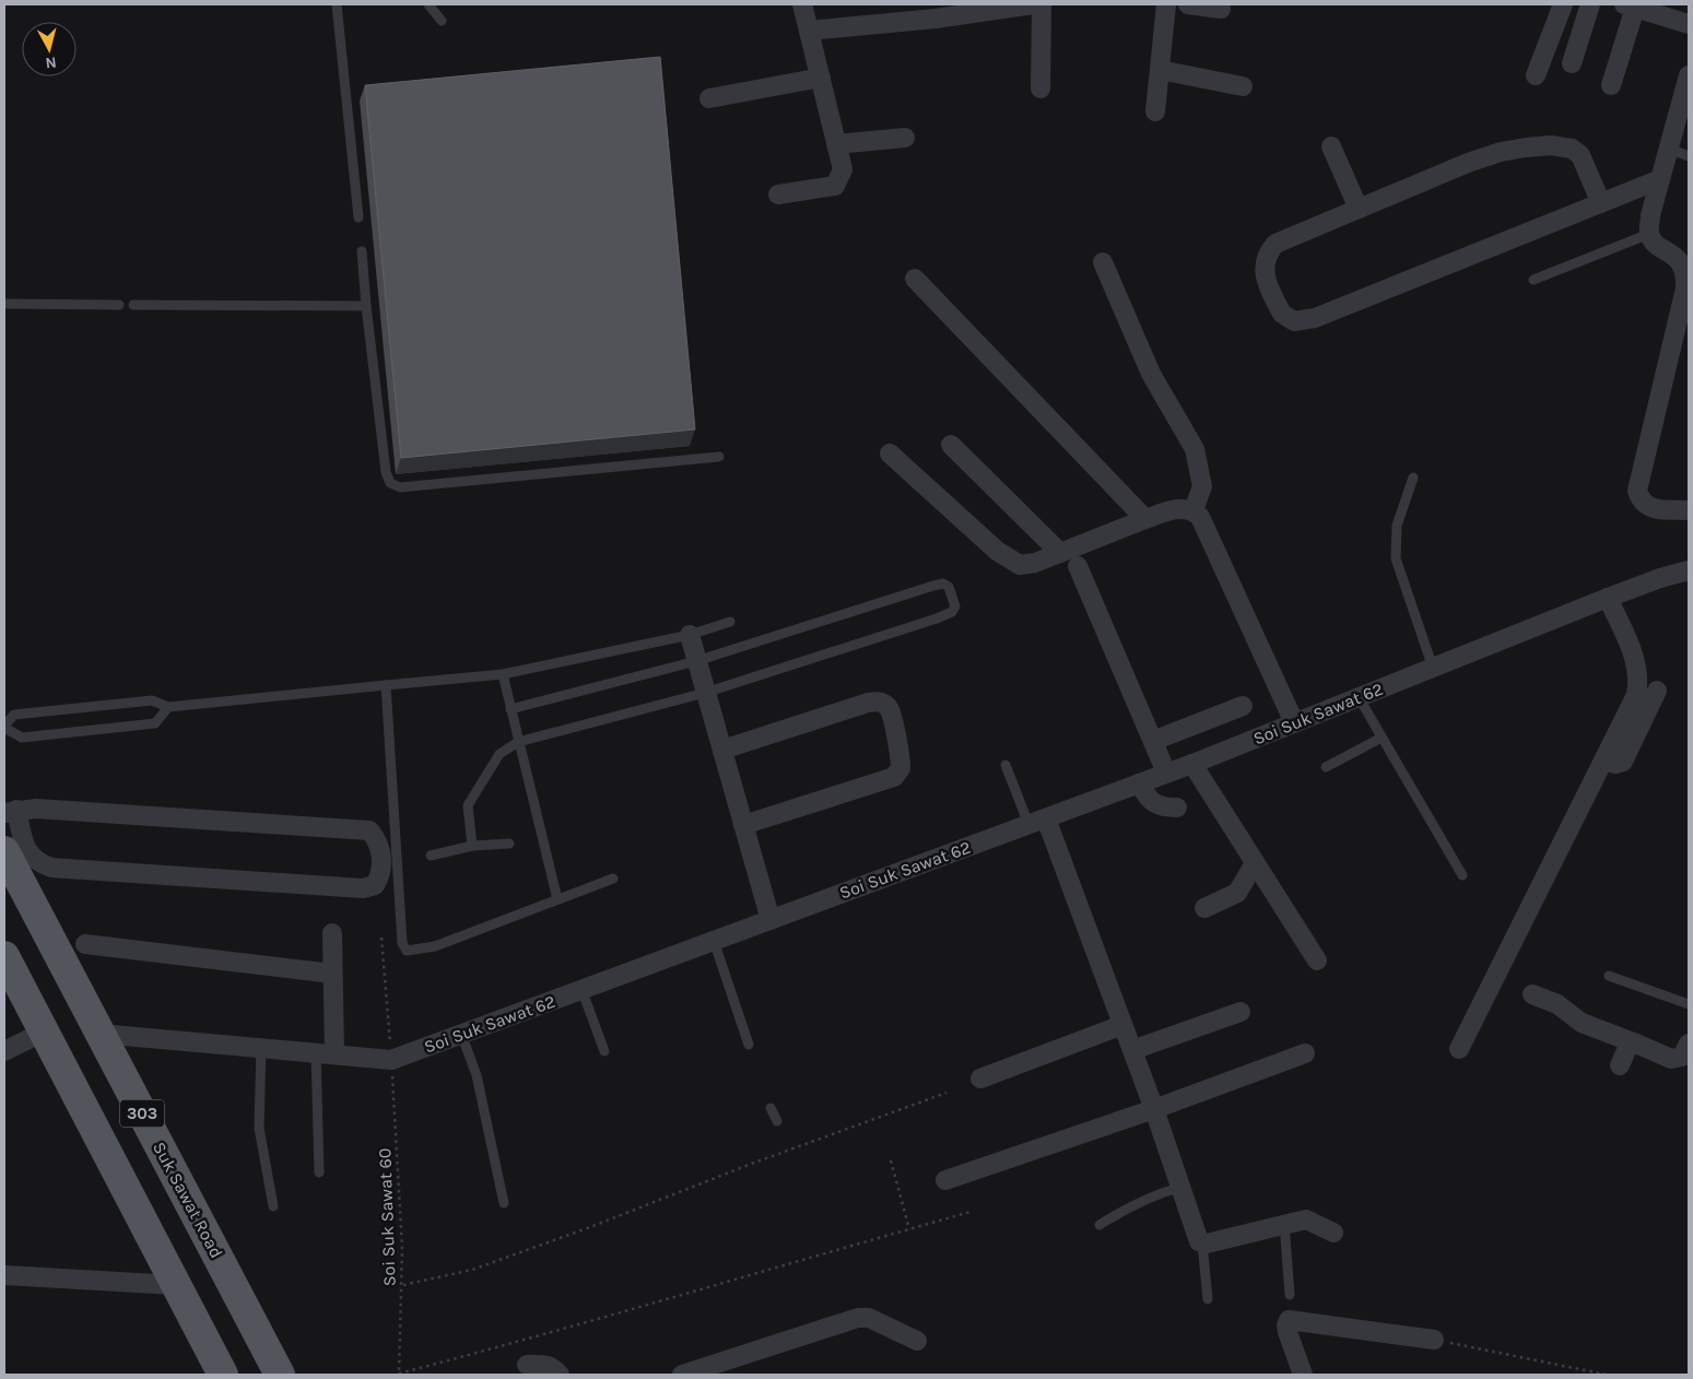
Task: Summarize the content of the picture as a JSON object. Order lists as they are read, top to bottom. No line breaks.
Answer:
{"streets":{"main road":["303","Suk Sawat Road"],"street":["Soi Suk Sawat 62"],"path":["Soi Suk Sawat 60"]},"crossings":[["Soi Suk Sawat 62","Suk Sawat Road"],["Soi Suk Sawat 62","Soi Suk Sawat 60"]],"north":"bottom"}
